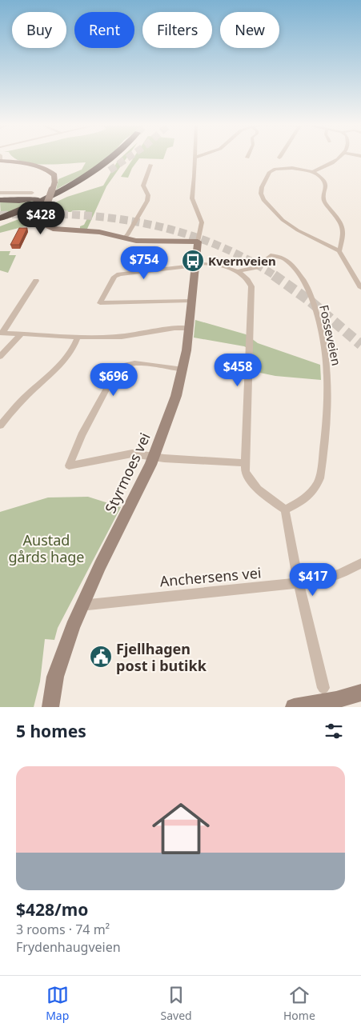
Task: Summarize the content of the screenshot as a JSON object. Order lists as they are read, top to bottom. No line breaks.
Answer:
{"streets":{"main road":["Styrmoes vei"],"street":["Fosseveien","Anchersens vei"]},"crossings":[["Styrmoes vei","Anchersens vei"]],"parks":["Austad gårds hage"],"places":{"bus stop":["Kvernveien"],"public building":["Fjellhagen post i butikk"]},"page":{"chip":["Buy","Rent","Filters","New"],"price":["$428","$754","$458","$696","$417"],"heading":"5 homes","list":[{"name":"$428/mo","note":"3 rooms · 74 m² · Frydenhaugveien"}],"tabs":["Map","Saved","Home"]}}
